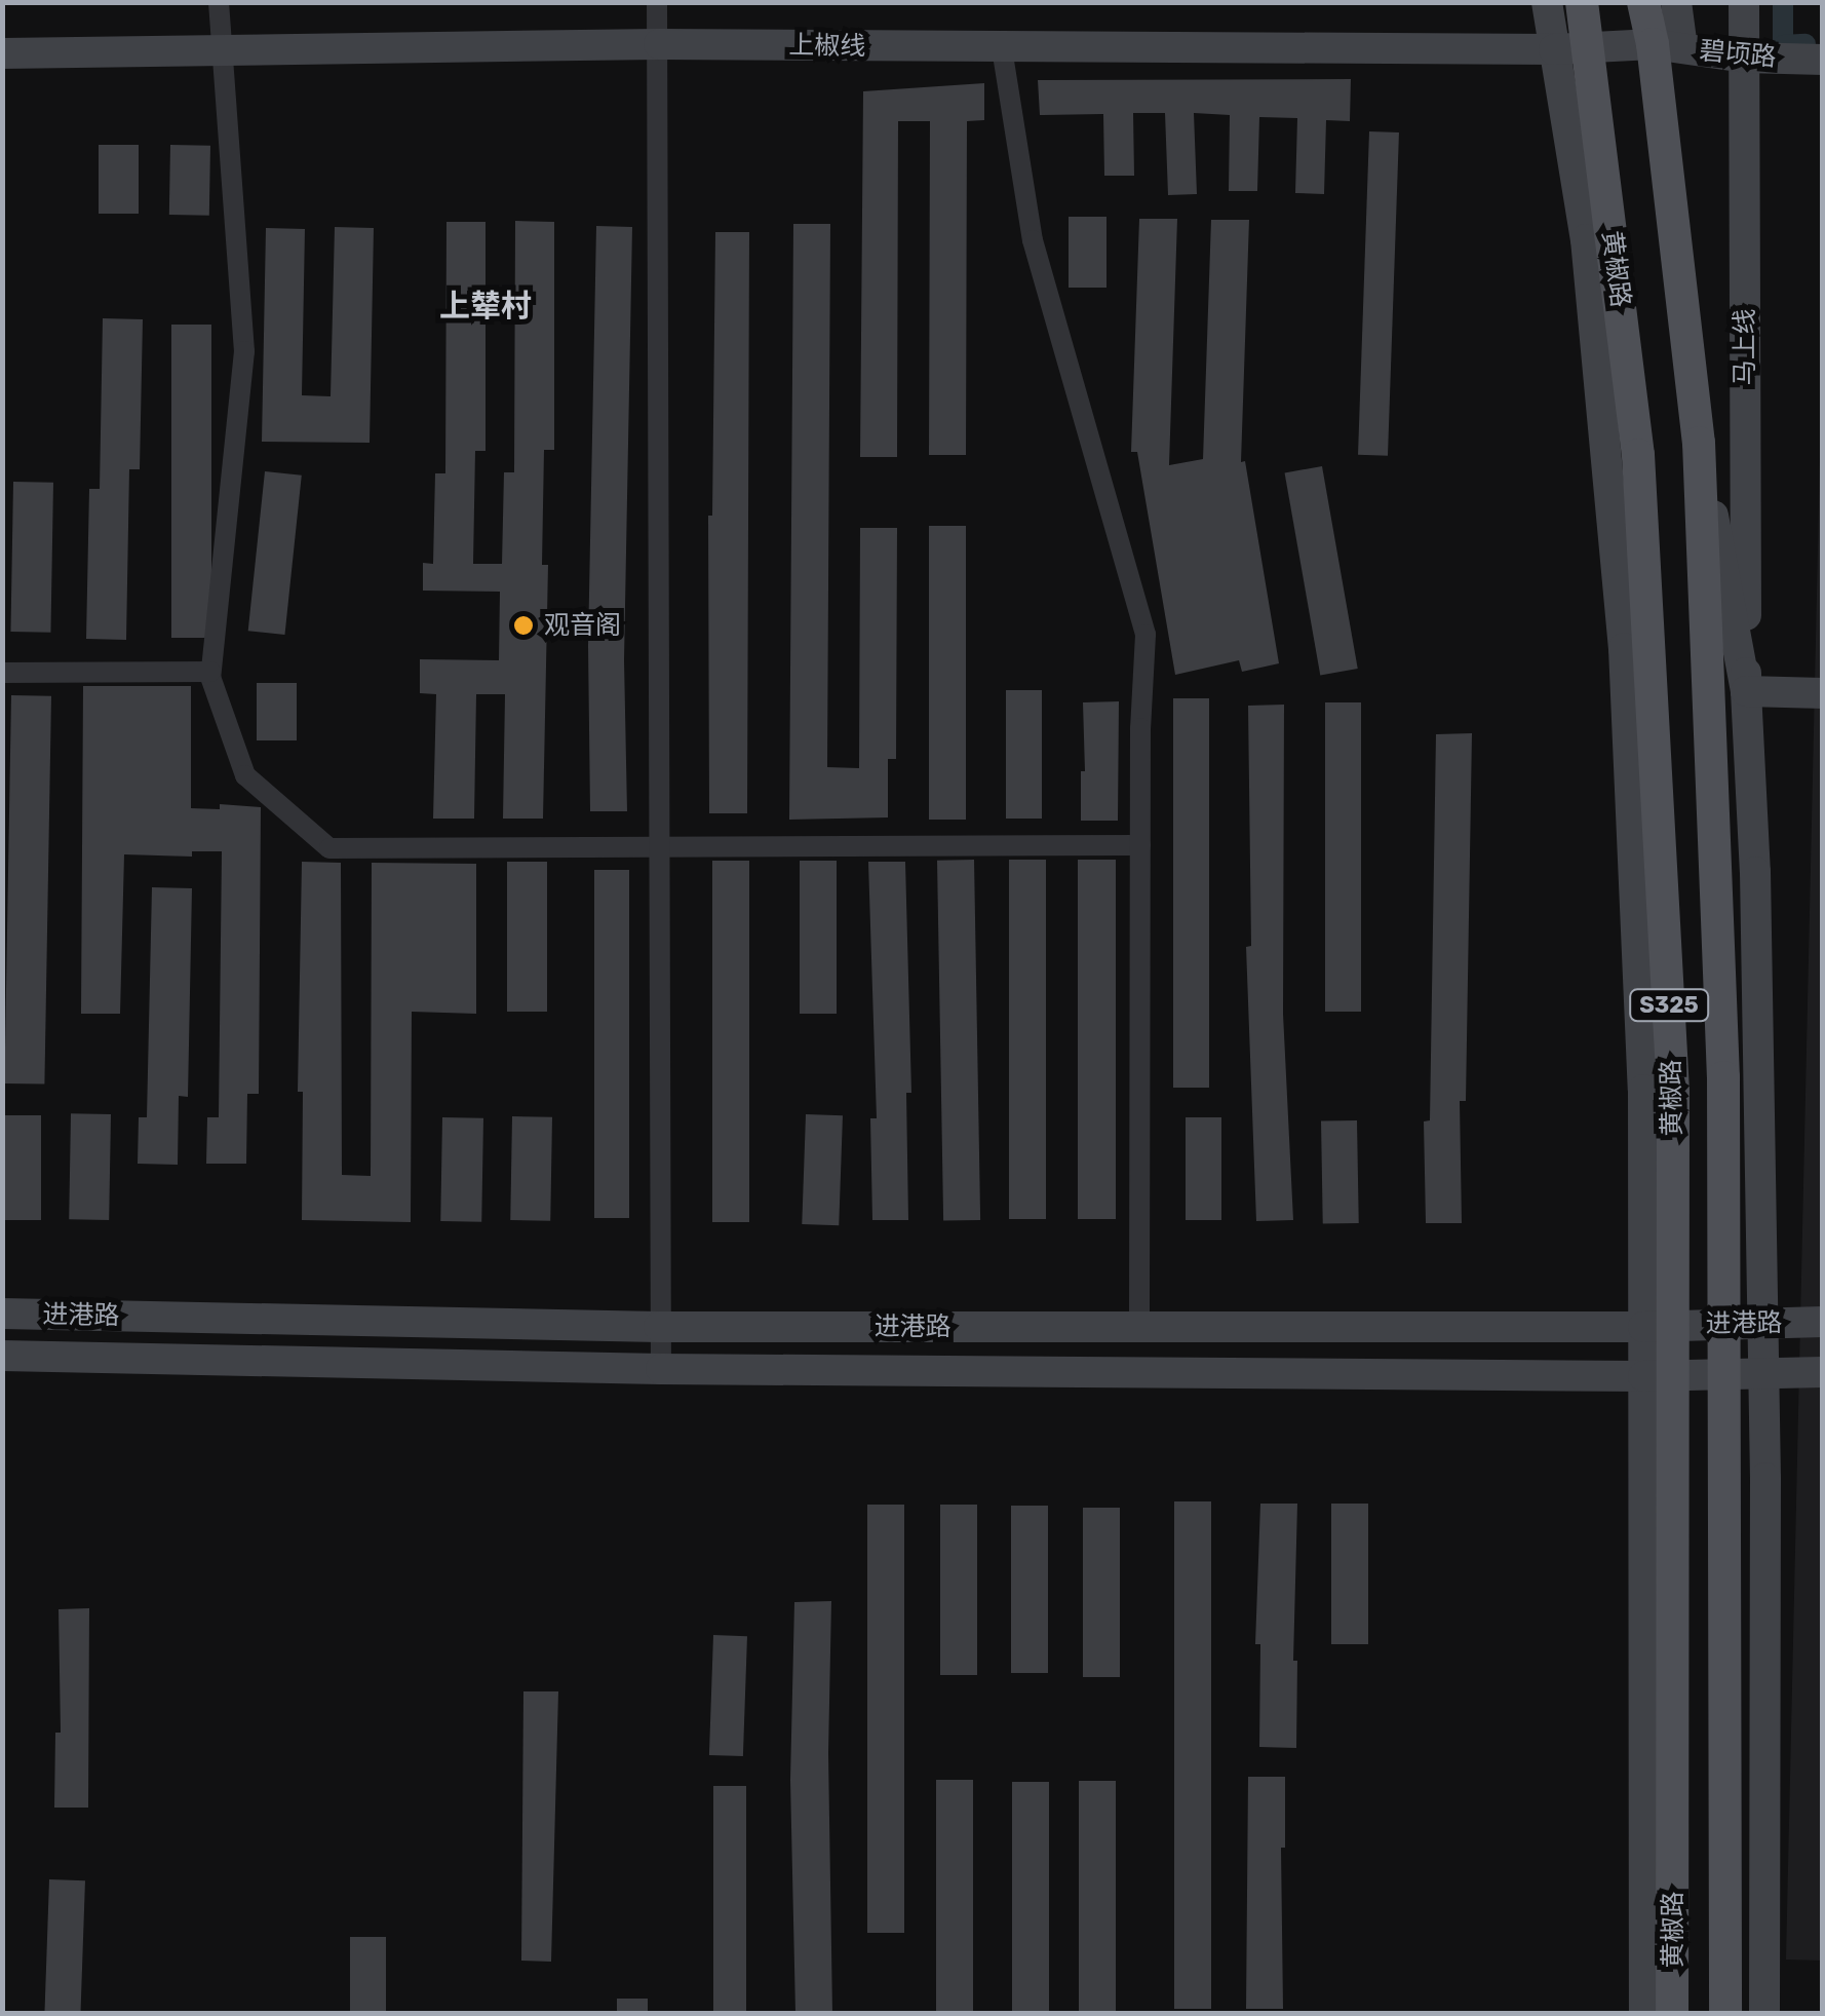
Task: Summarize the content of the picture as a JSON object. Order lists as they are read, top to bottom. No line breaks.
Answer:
{"streets":{"main road":["上椒线","碧顷路","黄椒路","马上线","S325","进港路"]},"crossings":[["上椒线","碧顷路"],["上椒线","黄椒路"],["碧顷路","黄椒路"],["碧顷路","马上线"],["黄椒路","进港路"]],"districts":["上辇村"],"places":["观音阁"]}
